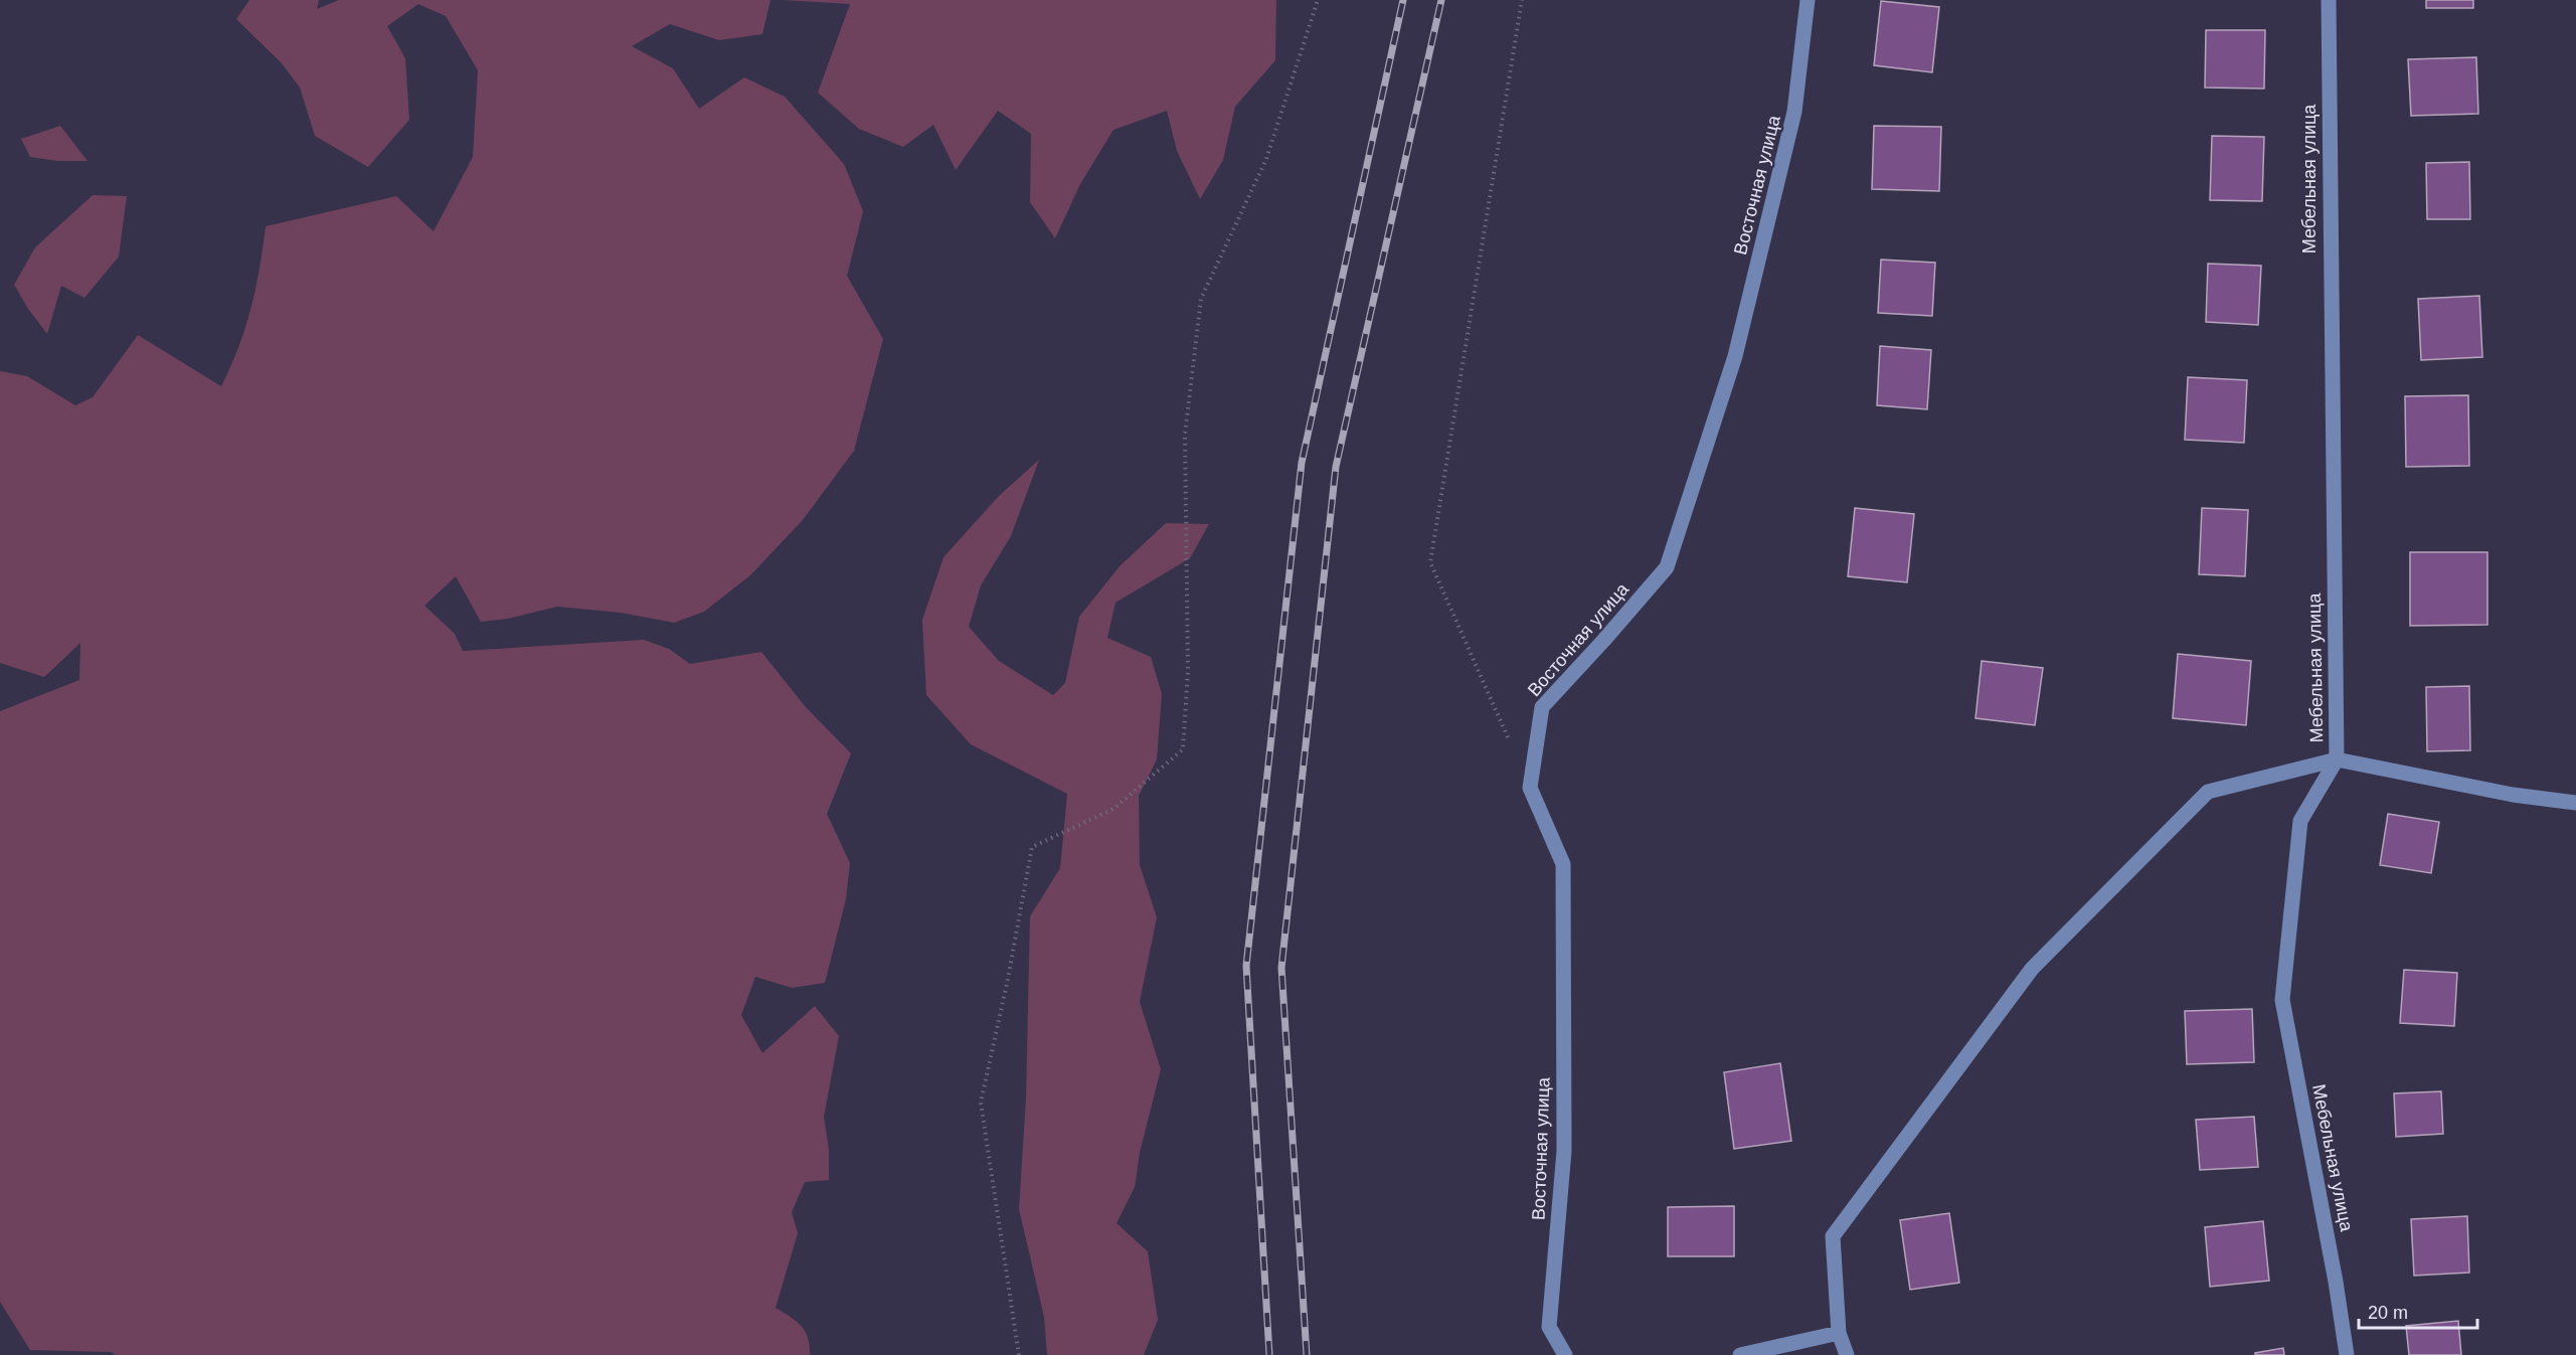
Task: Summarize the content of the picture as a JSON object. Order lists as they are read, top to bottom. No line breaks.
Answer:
{"streets":{"street":["Мебельная улица","Восточная улица"]},"scale_bar":"20 m"}
